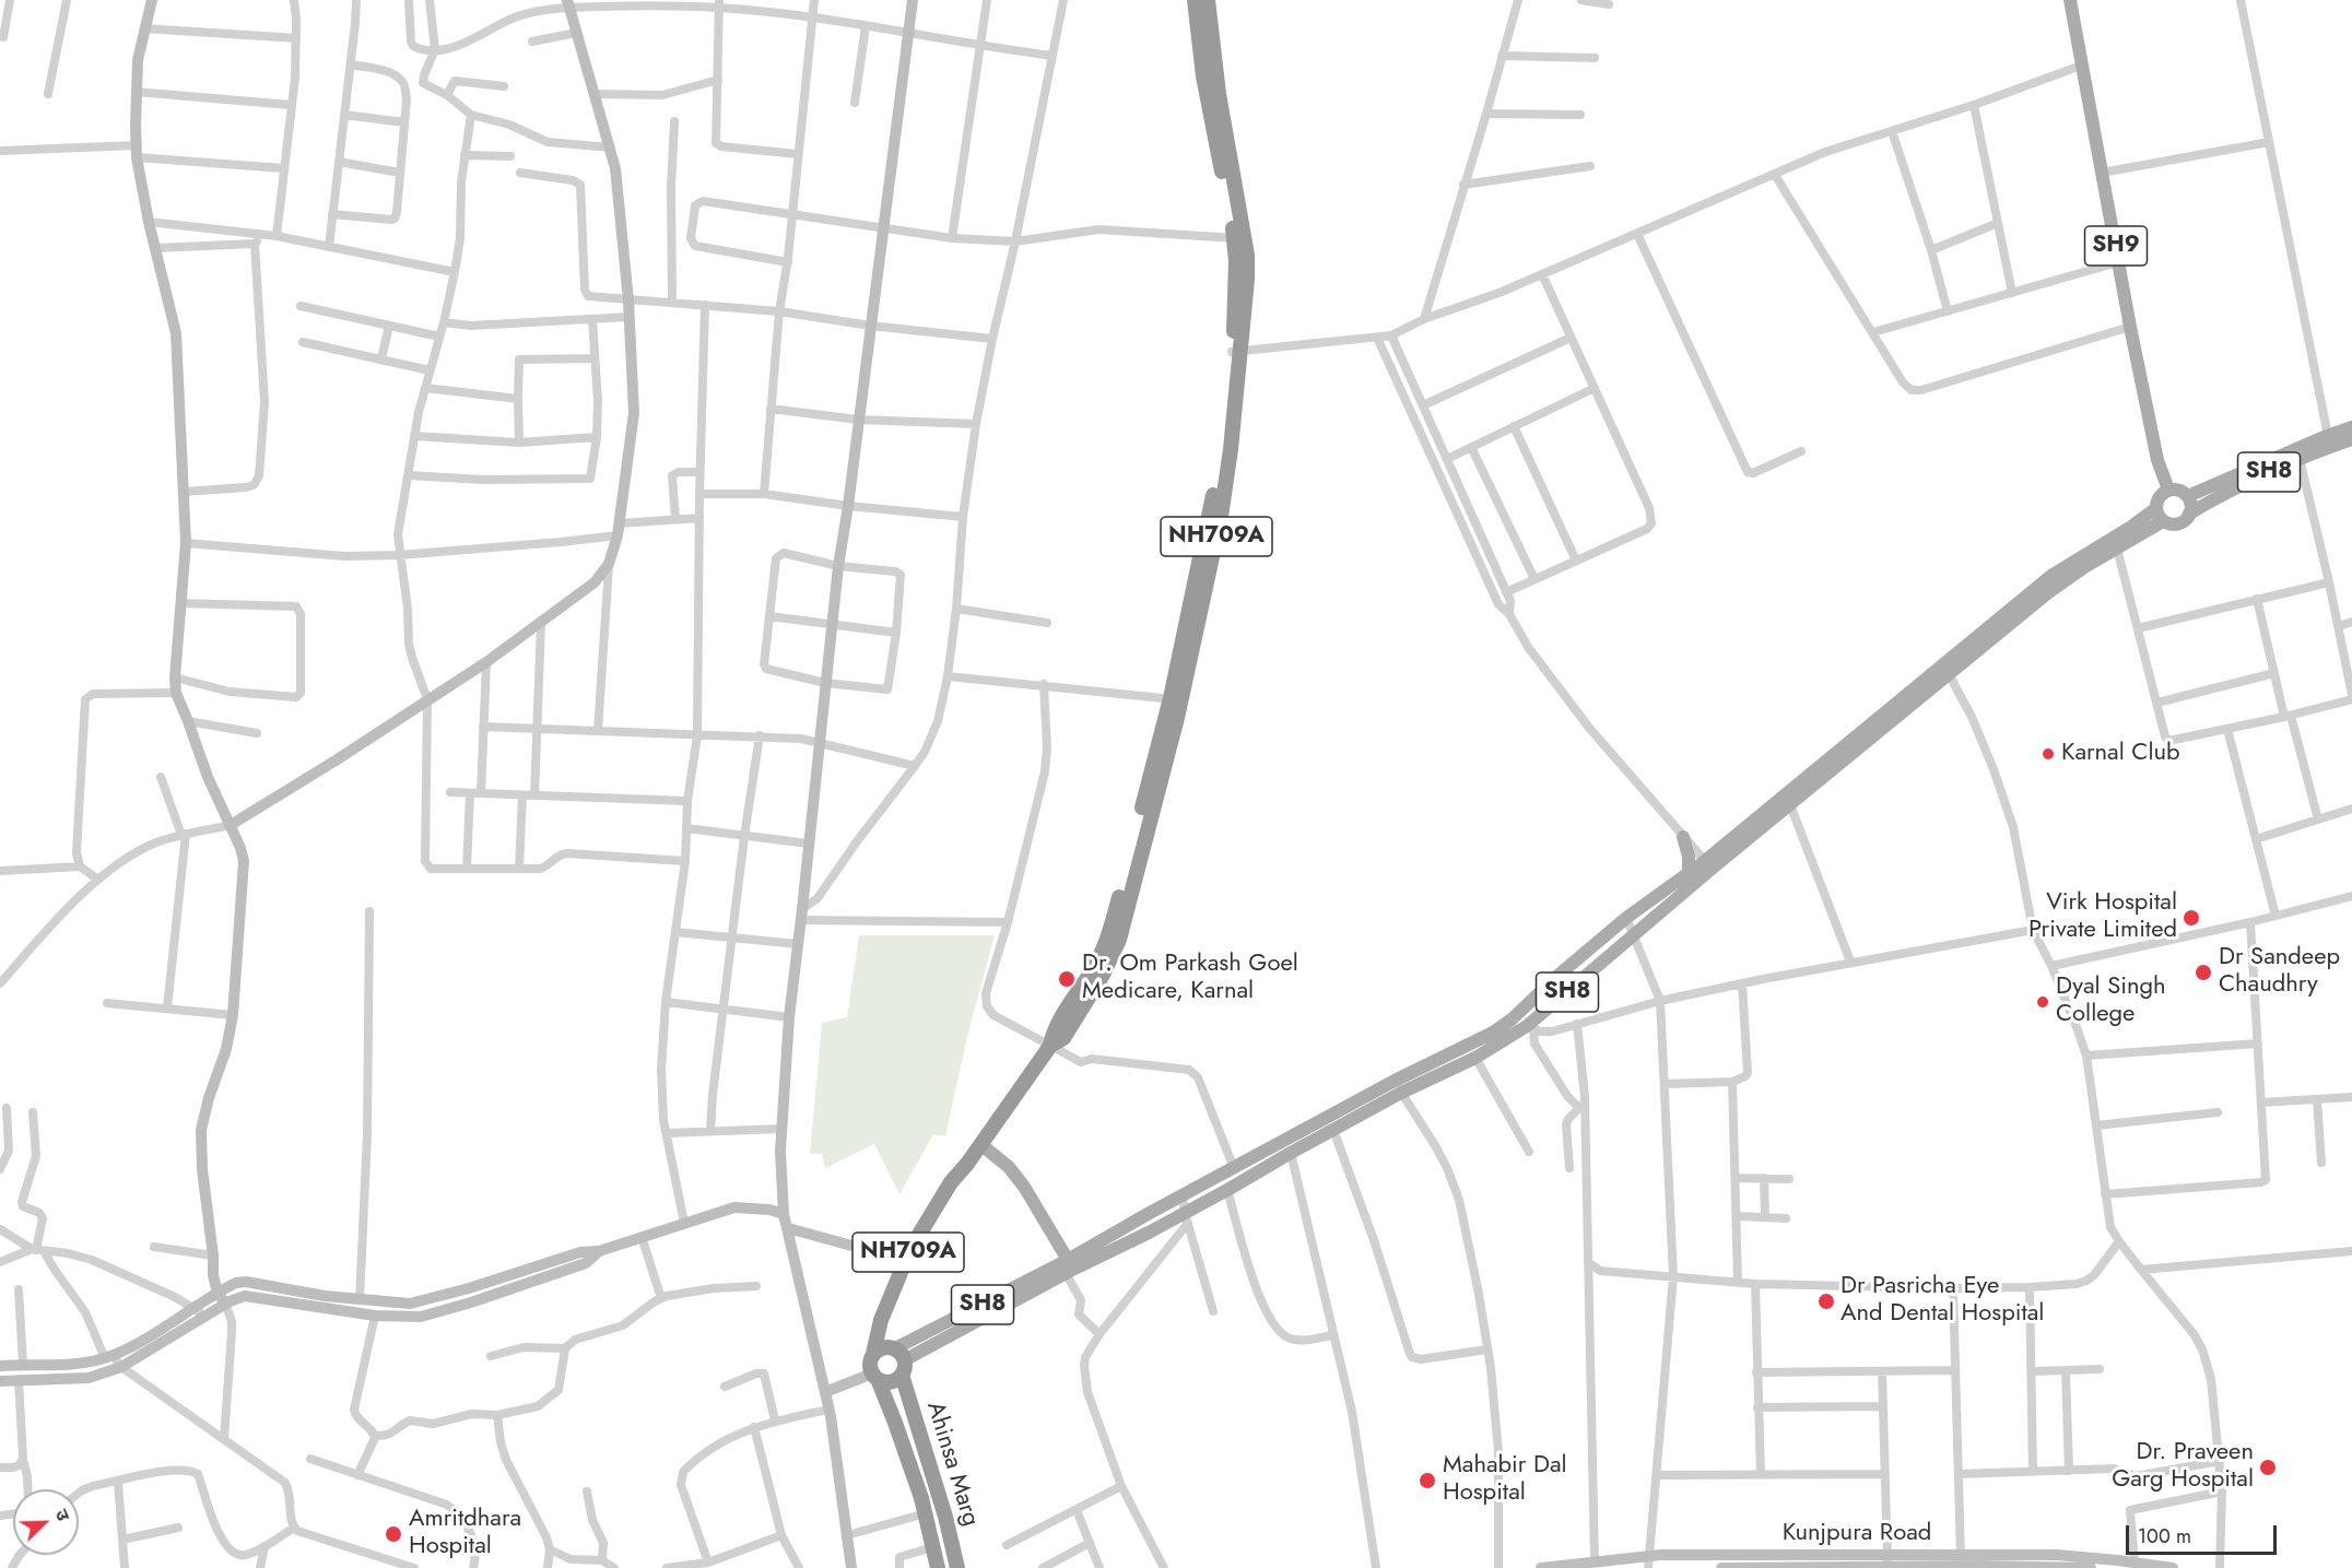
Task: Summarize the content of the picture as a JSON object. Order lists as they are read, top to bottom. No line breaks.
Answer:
{"streets":{"highway":["NH709A","Ahinsa Marg"],"main road":["SH9","SH8"],"street":["Kunjpura Road"]},"crossings":[["SH9","SH8"],["SH8","NH709A"],["SH8","Ahinsa Marg"],["NH709A","Ahinsa Marg"]],"places":["Karnal Club","Virk Hospital Private Limited","Dr Sandeep Chaudhry","Dr. Om Parkash Goel Medicare, Karnal","Dyal Singh College","Dr Pasricha Eye And Dental Hospital","Dr. Praveen Garg Hospital","Mahabir Dal Hospital","Amritdhara Hospital"],"scale_bar":"100 m","north":"top right"}
